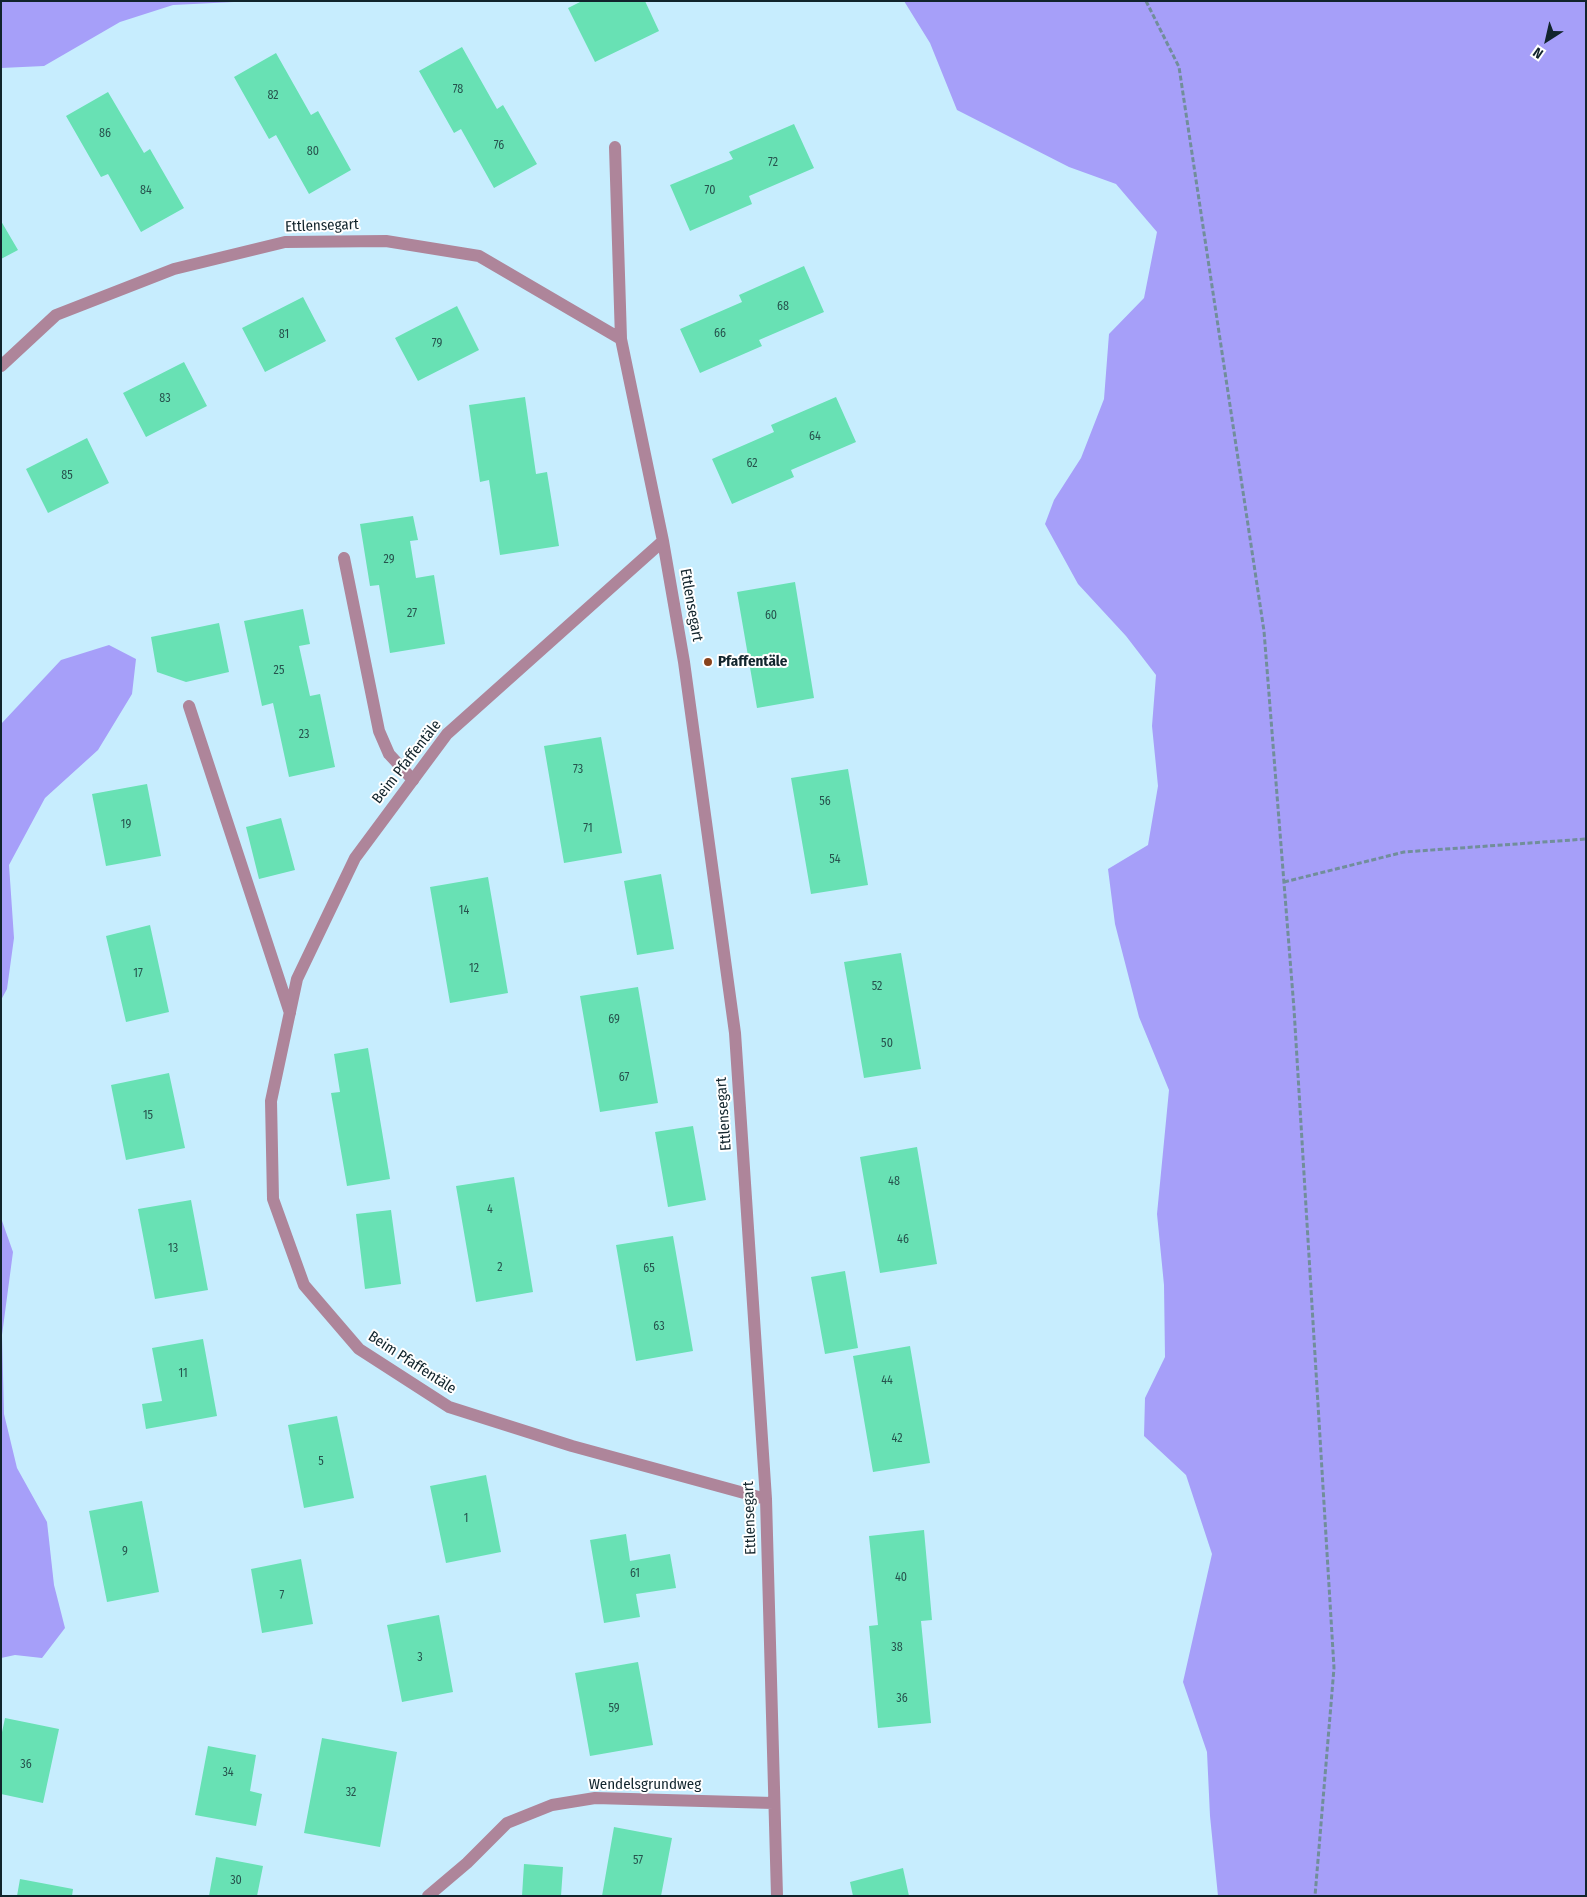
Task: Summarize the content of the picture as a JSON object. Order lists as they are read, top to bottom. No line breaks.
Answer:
{"streets":{"street":["Ettlensegart","Beim Pfaffentäle","Wendelsgrundweg"]},"crossings":[["Ettlensegart","Beim Pfaffentäle"],["Ettlensegart","Wendelsgrundweg"]],"places":["Pfaffentäle"],"house_numbers":["78","82","86","76","80","72","84","70","68","66","81","79","83","64","62","85","29","27","60","25","23","73","56","19","71","54","14","12","17","52","69","50","67","15","48","4","46","13","2","65","63","11","44","42","5","1","9","61","40","7","38","3","36","59","36","34","32","57","30"],"north":"bottom left"}
